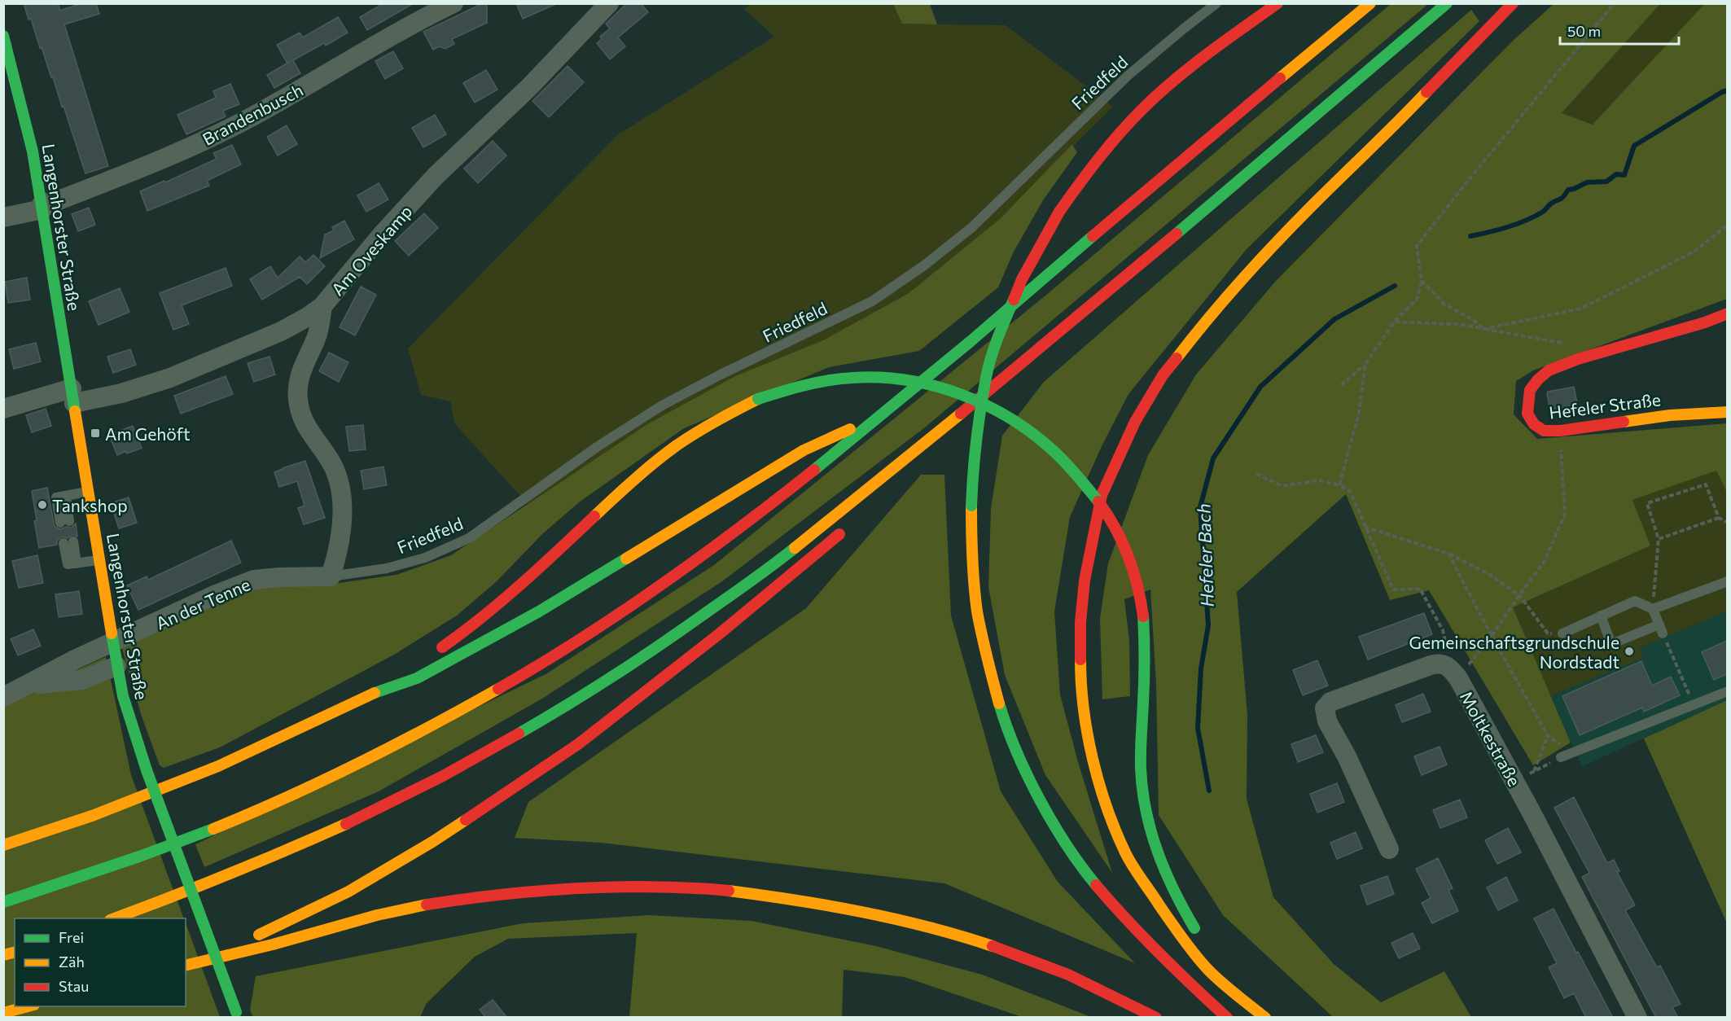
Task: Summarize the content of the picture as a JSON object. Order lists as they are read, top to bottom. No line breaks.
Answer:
{"streets":{"main road":["Langenhorster Straße","Hefeler Straße"],"street":["Brandenbusch","Am Oveskamp","An der Tenne","Moltkestraße"],"lane":["Friedfeld"]},"crossings":[["Friedfeld","An der Tenne"],["Brandenbusch","Langenhorster Straße"],["Langenhorster Straße","Am Oveskamp"],["Langenhorster Straße","An der Tenne"]],"water":["Hefeler Bach"],"places":{"transit":["Am Gehöft"],"other":["Tankshop","Gemeinschaftsgrundschule Nordstadt"]},"legend":["Frei","Zäh","Stau"],"scale_bar":"50 m"}
